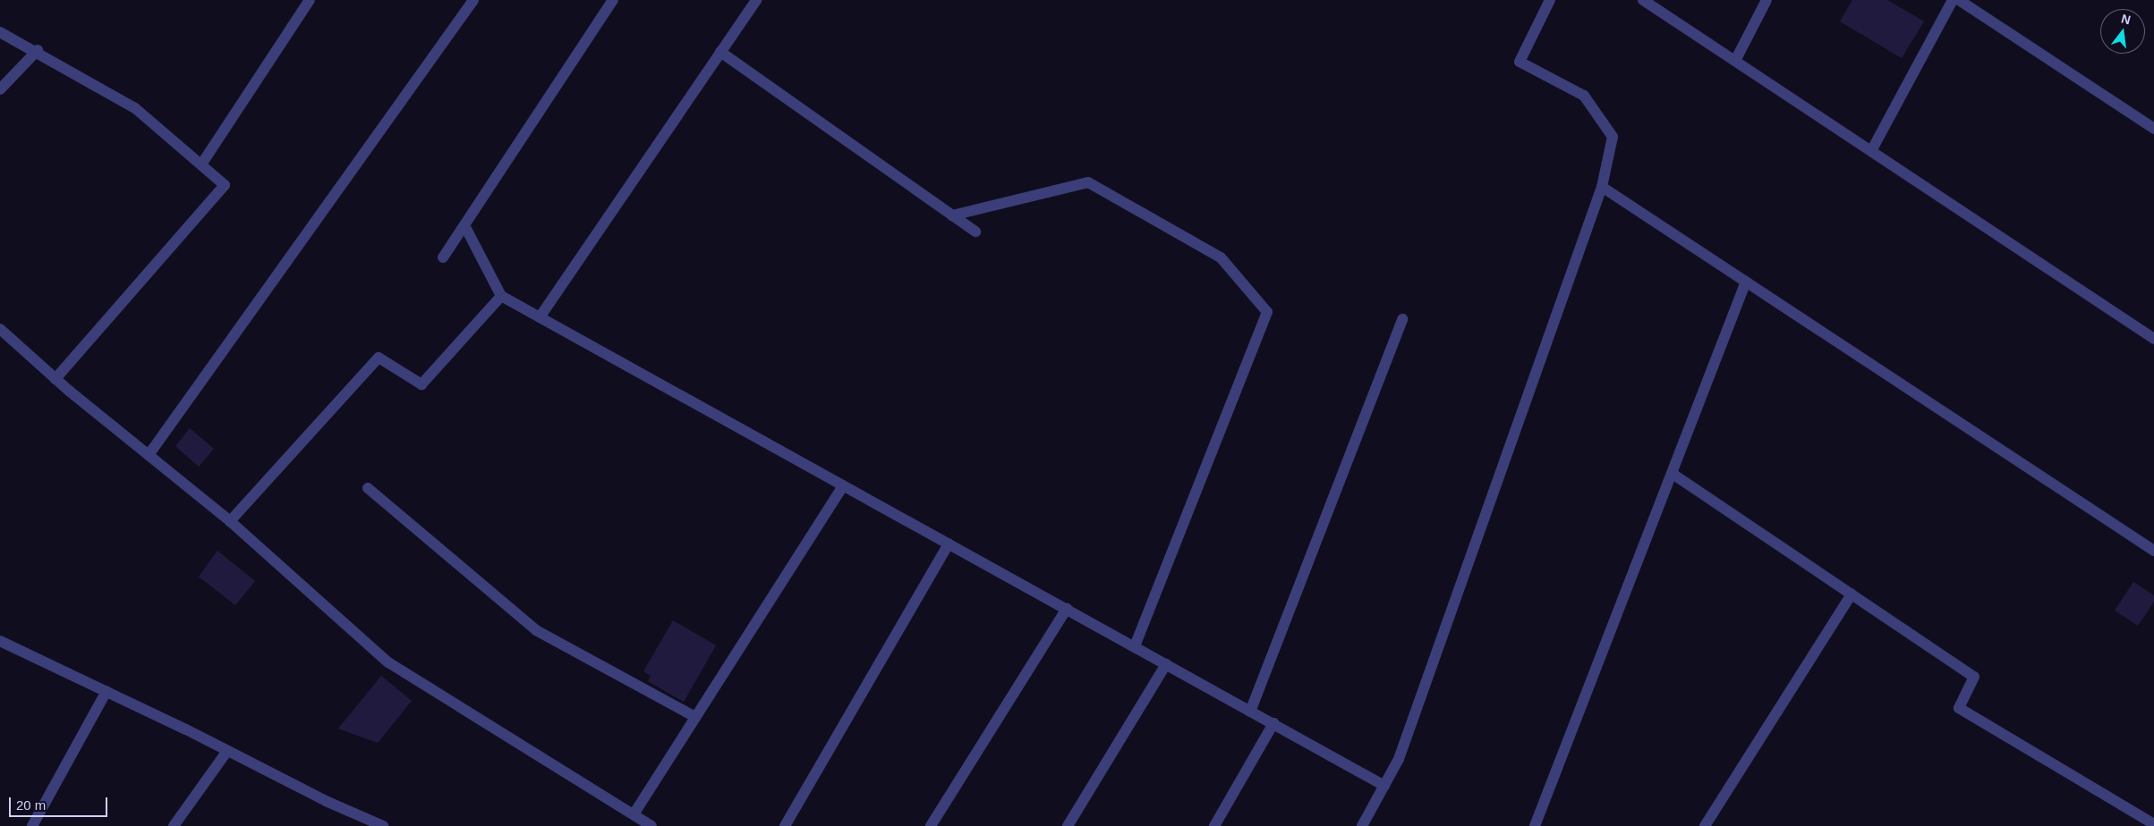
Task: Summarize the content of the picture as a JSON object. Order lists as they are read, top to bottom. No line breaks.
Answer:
{"scale_bar":"20 m","north":"top"}
